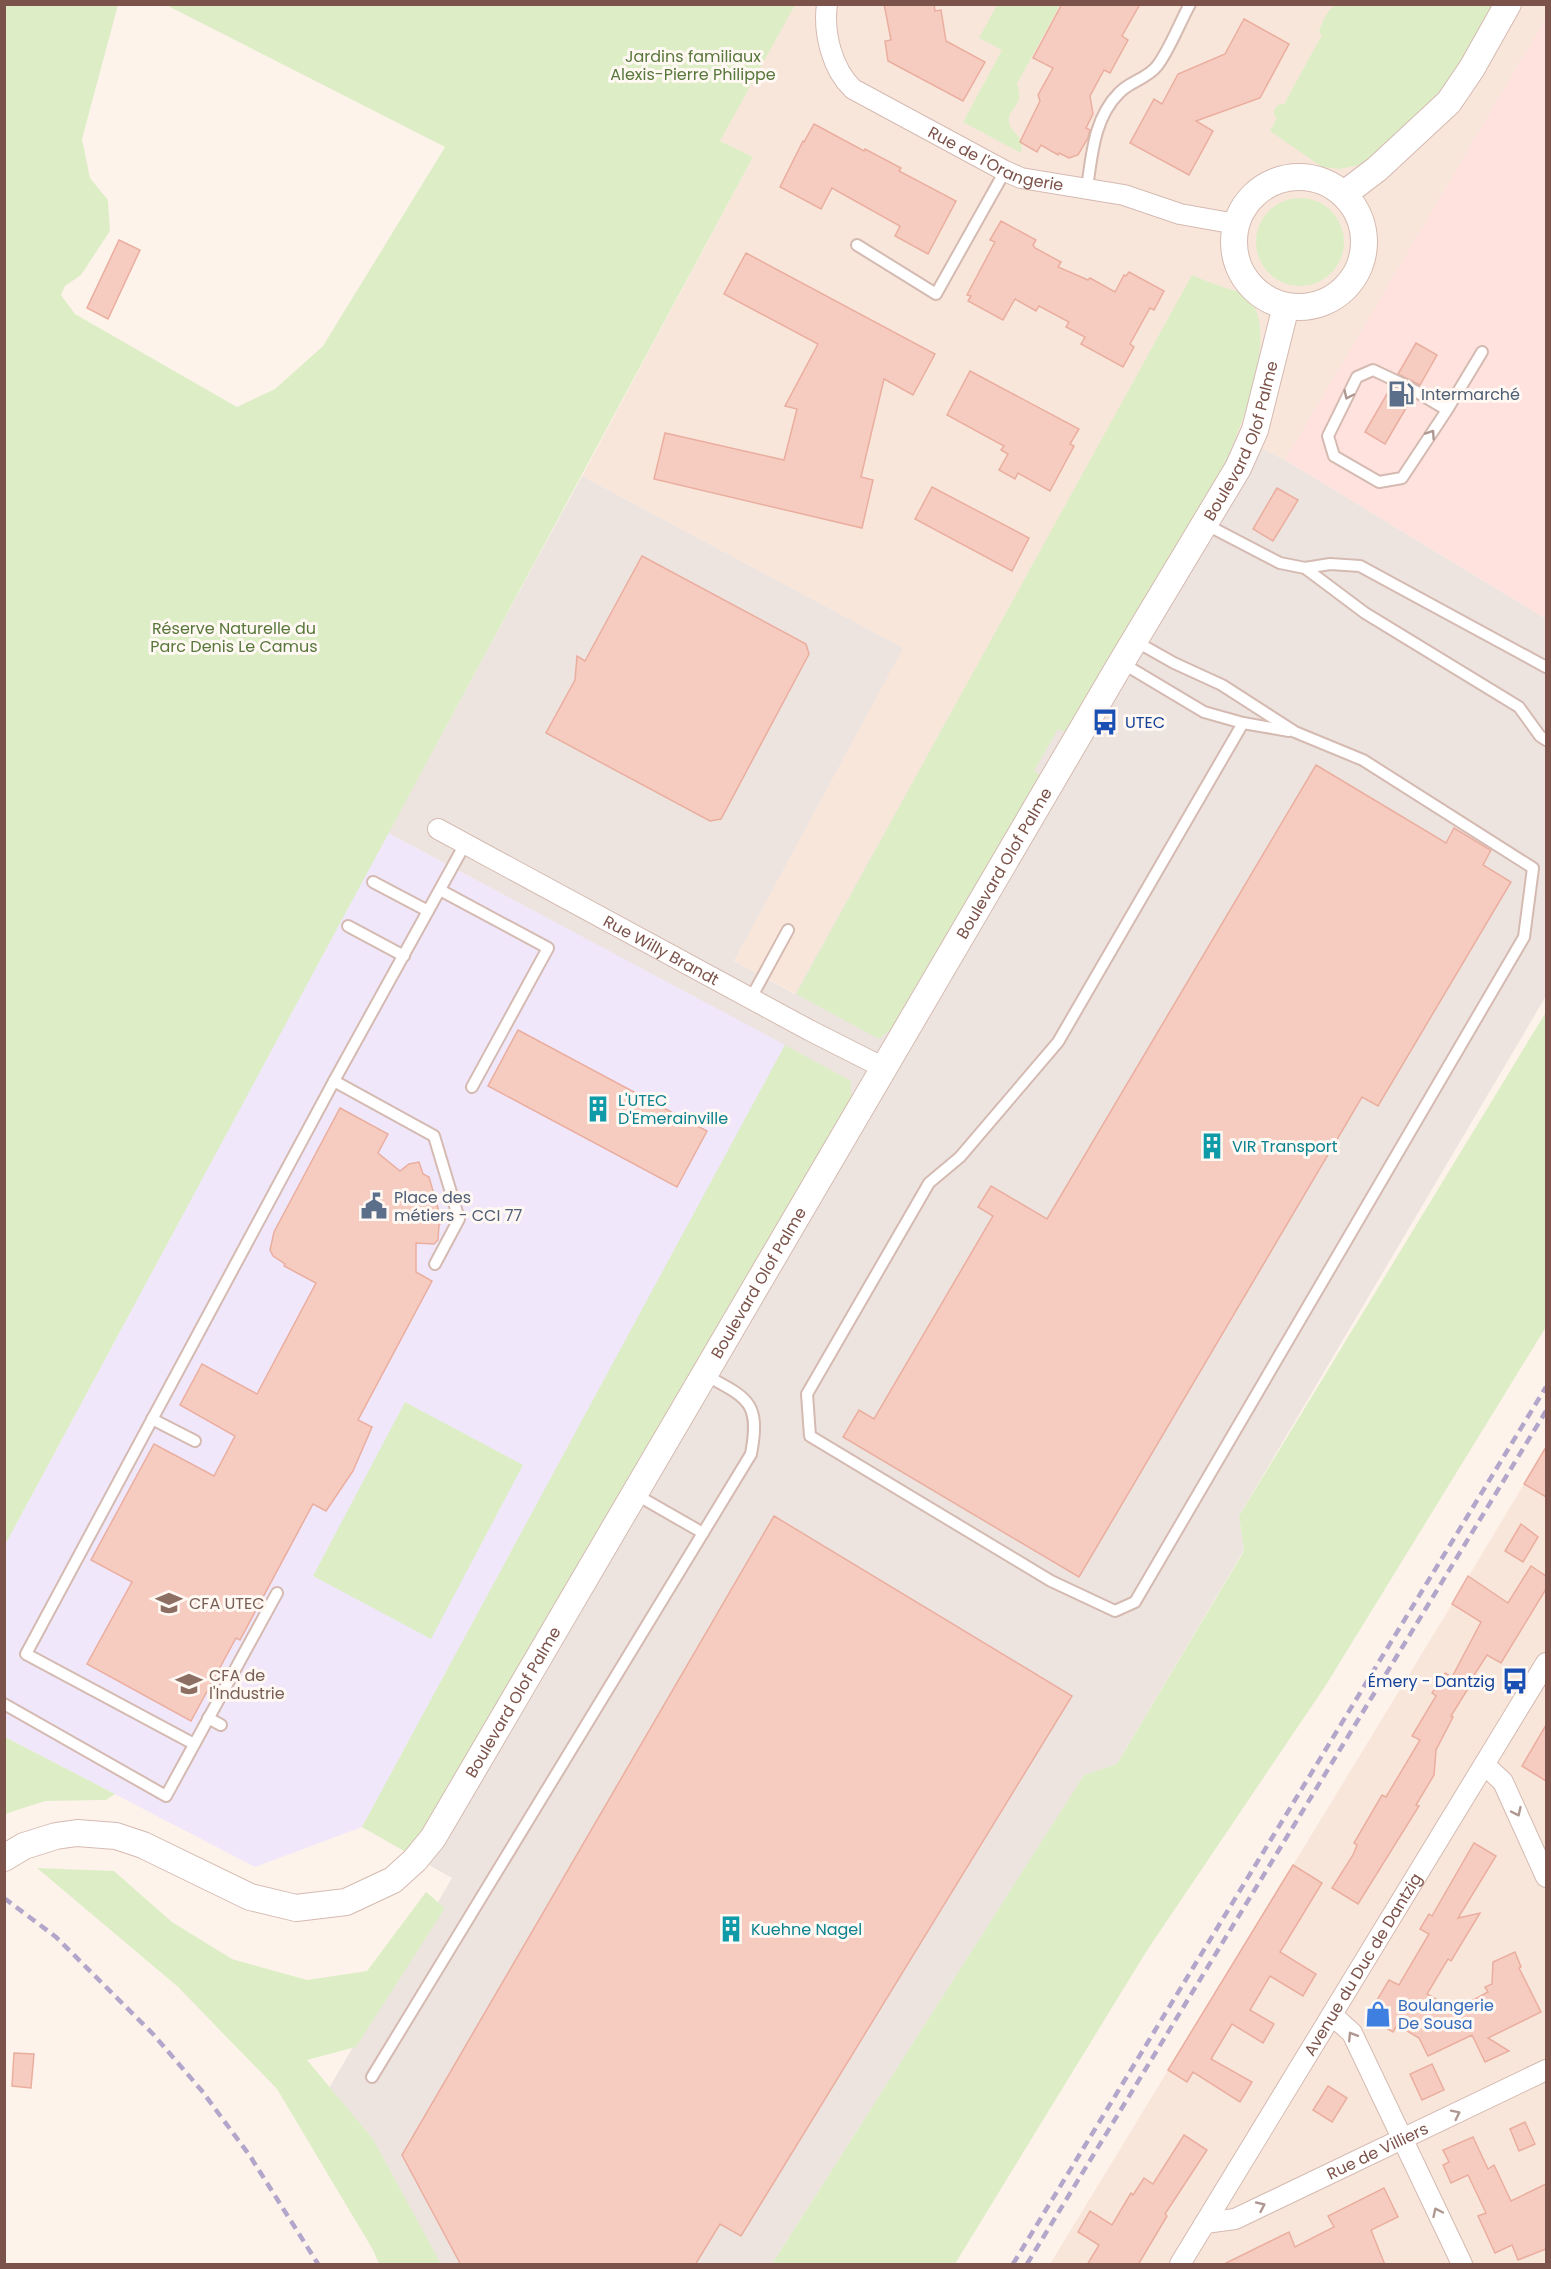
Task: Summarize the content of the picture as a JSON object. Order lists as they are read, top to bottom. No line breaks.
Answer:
{"streets":{"street":["Rue de l'Orangerie","Boulevard Olof Palme","Rue Willy Brandt","Avenue du Duc de Dantzig","Rue de Villiers"]},"crossings":[["Rue de l'Orangerie","Boulevard Olof Palme"],["Boulevard Olof Palme","Rue Willy Brandt"],["Avenue du Duc de Dantzig","Rue de Villiers"]],"one_way":["Rue de Villiers"],"parks":["Jardins familiaux Alexis-Pierre Philippe","Réserve Naturelle du Parc Denis Le Camus"],"places":{"fuel station":["Intermarché"],"bus stop":["UTEC","Émery - Dantzig"],"building":["L'UTEC D'Emerainville","VIR Transport","Kuehne Nagel"],"public building":["Place des métiers - CCI 77"],"school or university":["CFA UTEC","CFA de l'Industrie"],"shop":["Boulangerie De Sousa"]}}
